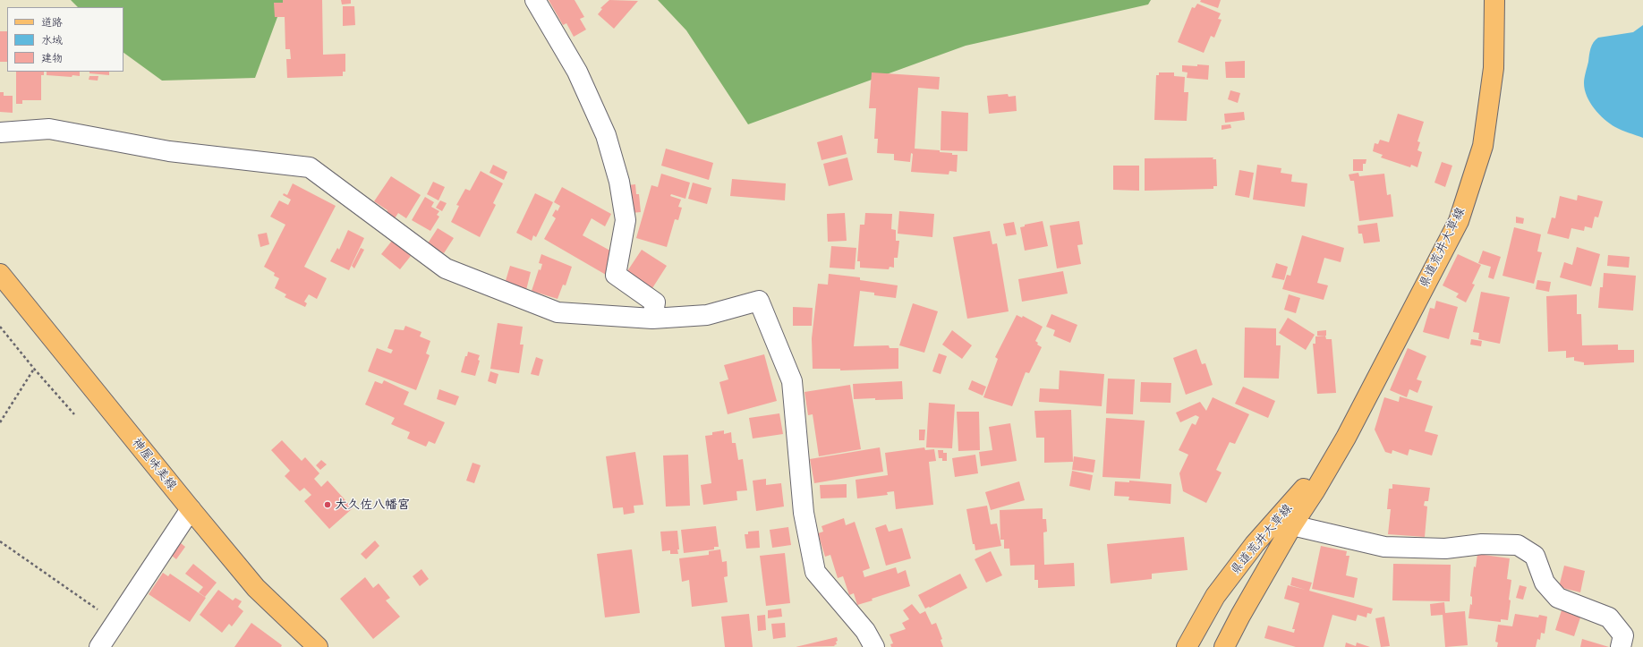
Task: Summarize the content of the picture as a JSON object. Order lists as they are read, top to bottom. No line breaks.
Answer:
{"streets":{"main road":["県道荒井大草線","神屋味美線"]},"places":["大久佐八幡宮"],"legend":["道路","水域","建物"]}
